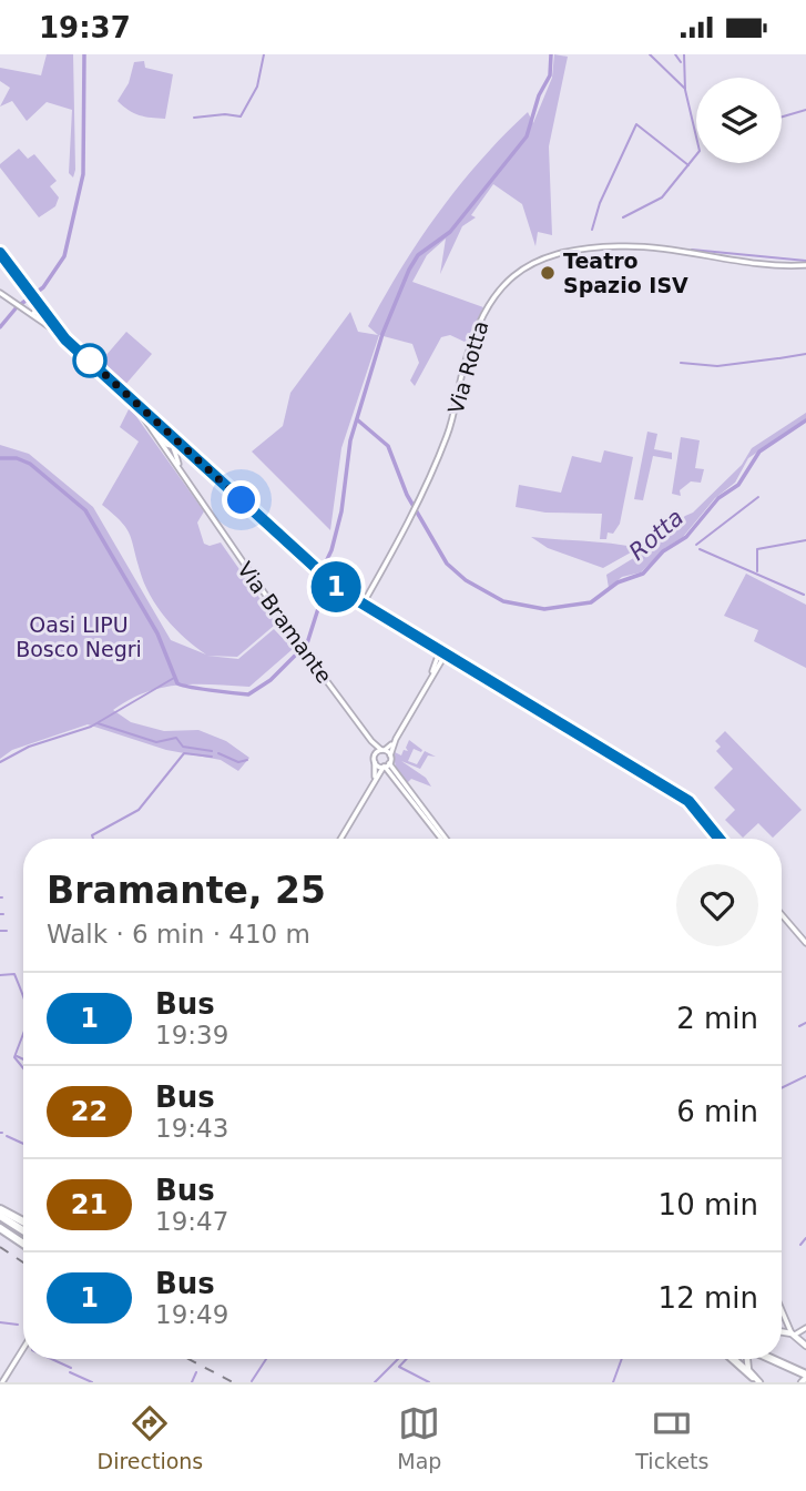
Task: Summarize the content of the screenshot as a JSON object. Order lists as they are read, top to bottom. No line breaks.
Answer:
{"streets":{"street":["Via Rotta","Via Bramante"]},"crossings":[["Via Rotta","Via Bramante"]],"water":["Rotta"],"parks":["Oasi LIPU Bosco Negri"],"places":["Teatro Spazio ISV"],"lines":["bus line 1"],"page":{"status":"19:37","on_map":"1","heading":["Bramante, 25","Walk · 6 min · 410 m"],"list":[{"mark":"1","name":"Bus","note":"19:39","value":"2 min"},{"mark":"22","name":"Bus","note":"19:43","value":"6 min"},{"mark":"21","name":"Bus","note":"19:47","value":"10 min"},{"mark":"1","name":"Bus","note":"19:49","value":"12 min"}],"tabs":["Directions","Map","Tickets"]}}
